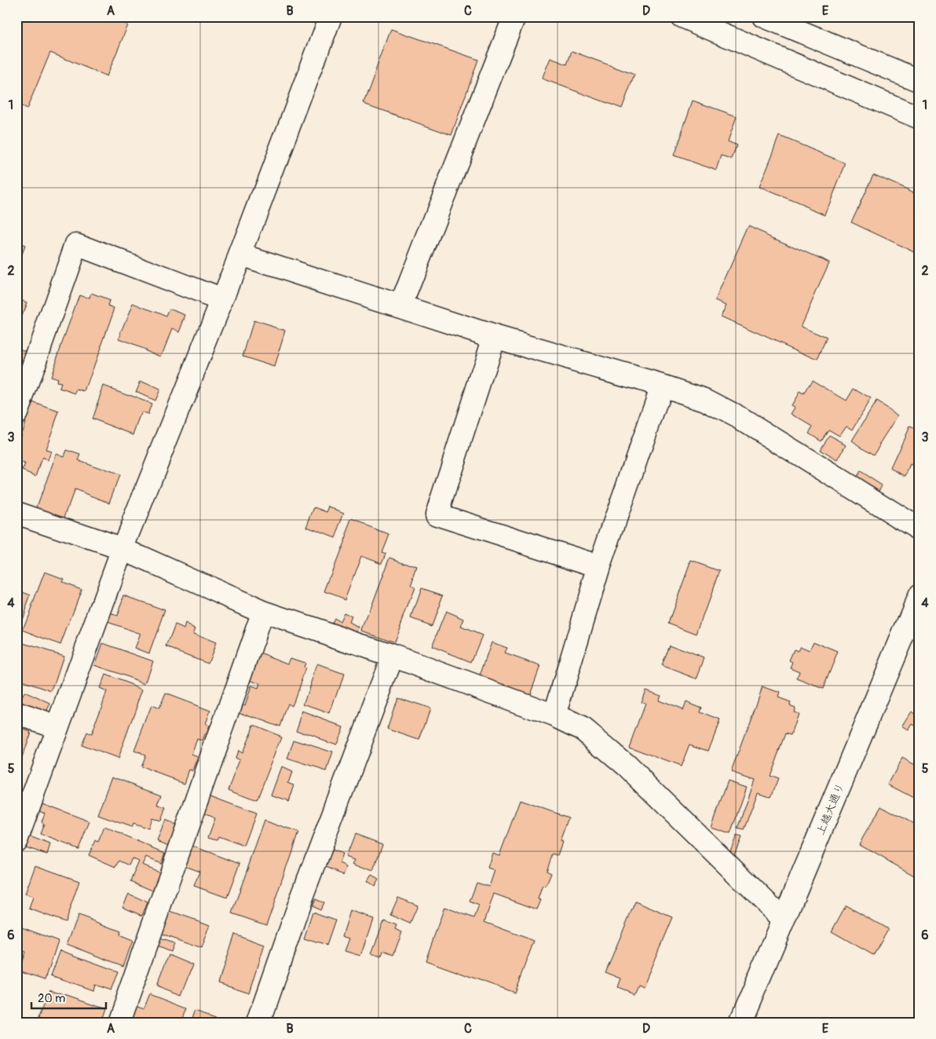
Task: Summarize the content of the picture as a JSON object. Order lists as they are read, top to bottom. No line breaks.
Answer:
{"streets":{"street":["上越大通り"]},"scale_bar":"20 m","grid":{"columns":["A","B","C","D","E"],"rows":["1","2","3","4","5","6"]}}
